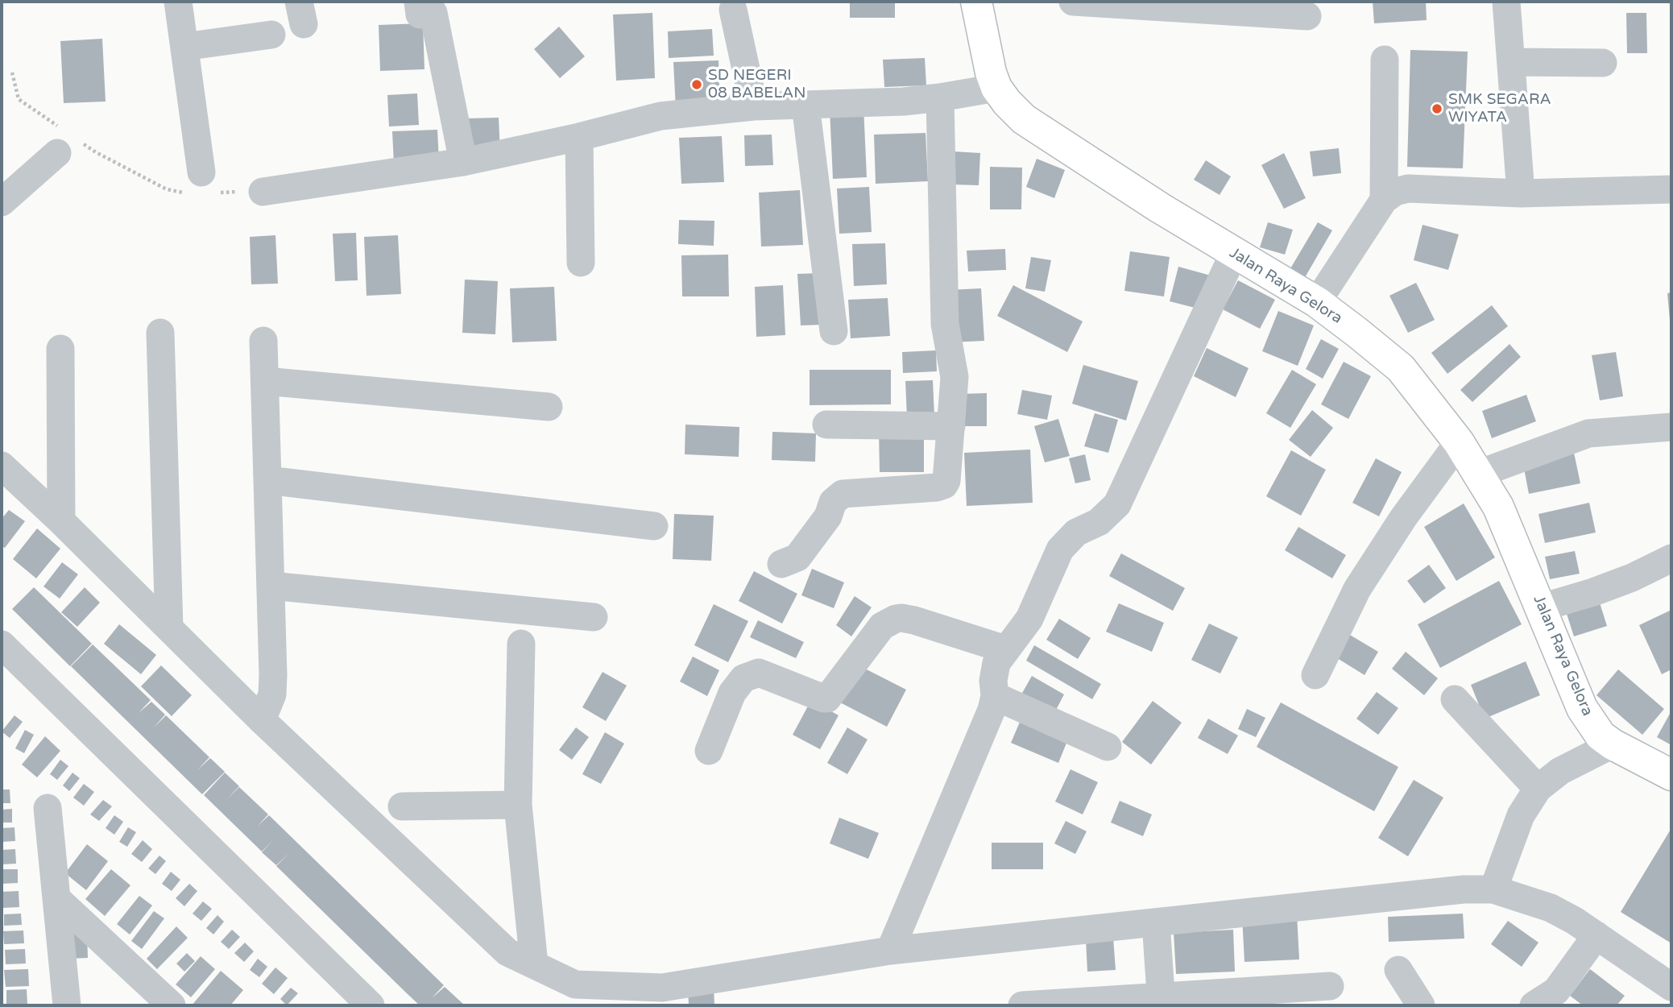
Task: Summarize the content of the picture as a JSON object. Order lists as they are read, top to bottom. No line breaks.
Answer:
{"streets":{"street":["Jalan Raya Gelora"]},"places":["SD NEGERI 08 BABELAN","SMK SEGARA WIYATA"]}
